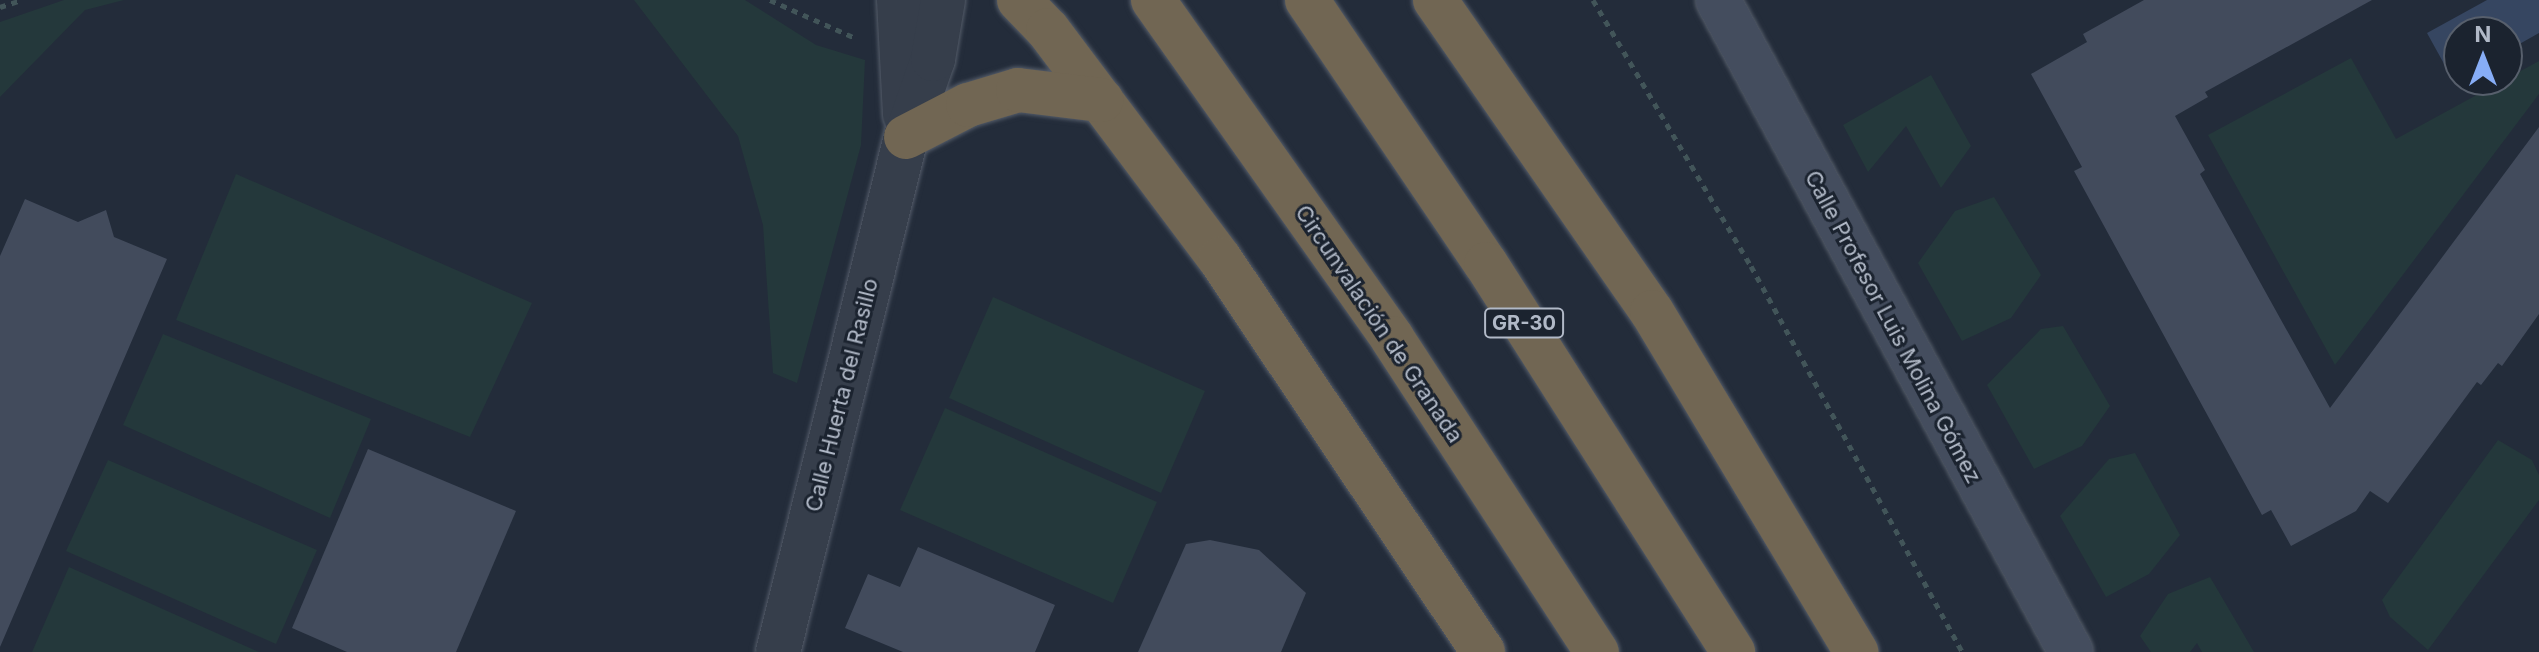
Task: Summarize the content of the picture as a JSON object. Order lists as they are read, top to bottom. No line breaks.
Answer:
{"streets":{"highway":["GR-30","Circunvalación de Granada"],"main road":["Calle Profesor Luis Molina Gómez"],"street":["Calle Huerta del Rasillo"]},"north":"top"}
